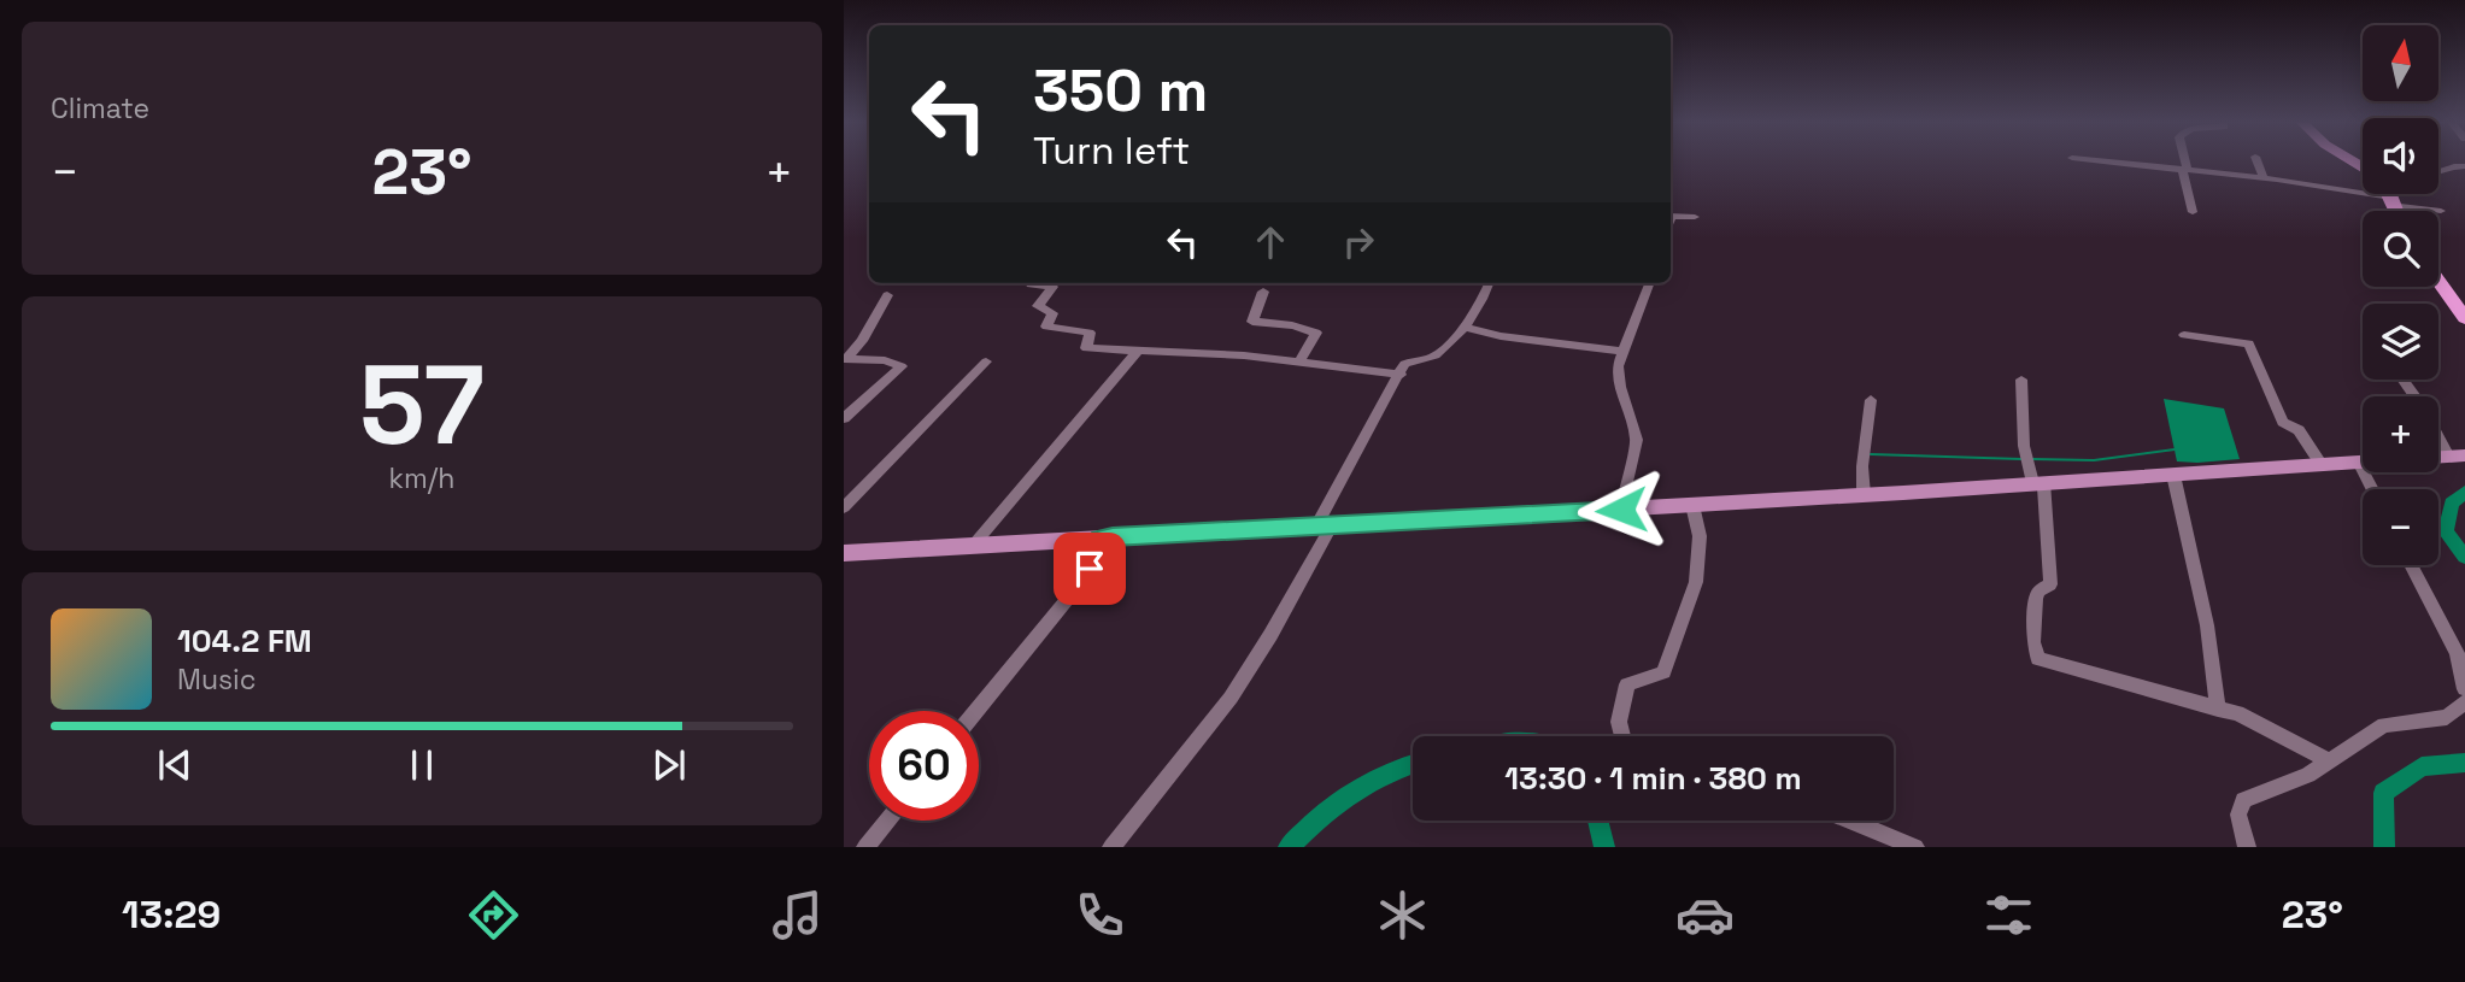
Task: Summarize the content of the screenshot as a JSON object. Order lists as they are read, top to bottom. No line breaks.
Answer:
{"north":"top","page":{"tile":["Climate",["57","km/h"]],"map_buttons":["+","−"],"turn":["350 m","Turn left"],"heat":["−","23°","+"],"song":["104.2 FM","Music"],"limit":"60","trip":"13:30 · 1 min · 380 m","tabs":["13:29","23°"]}}
